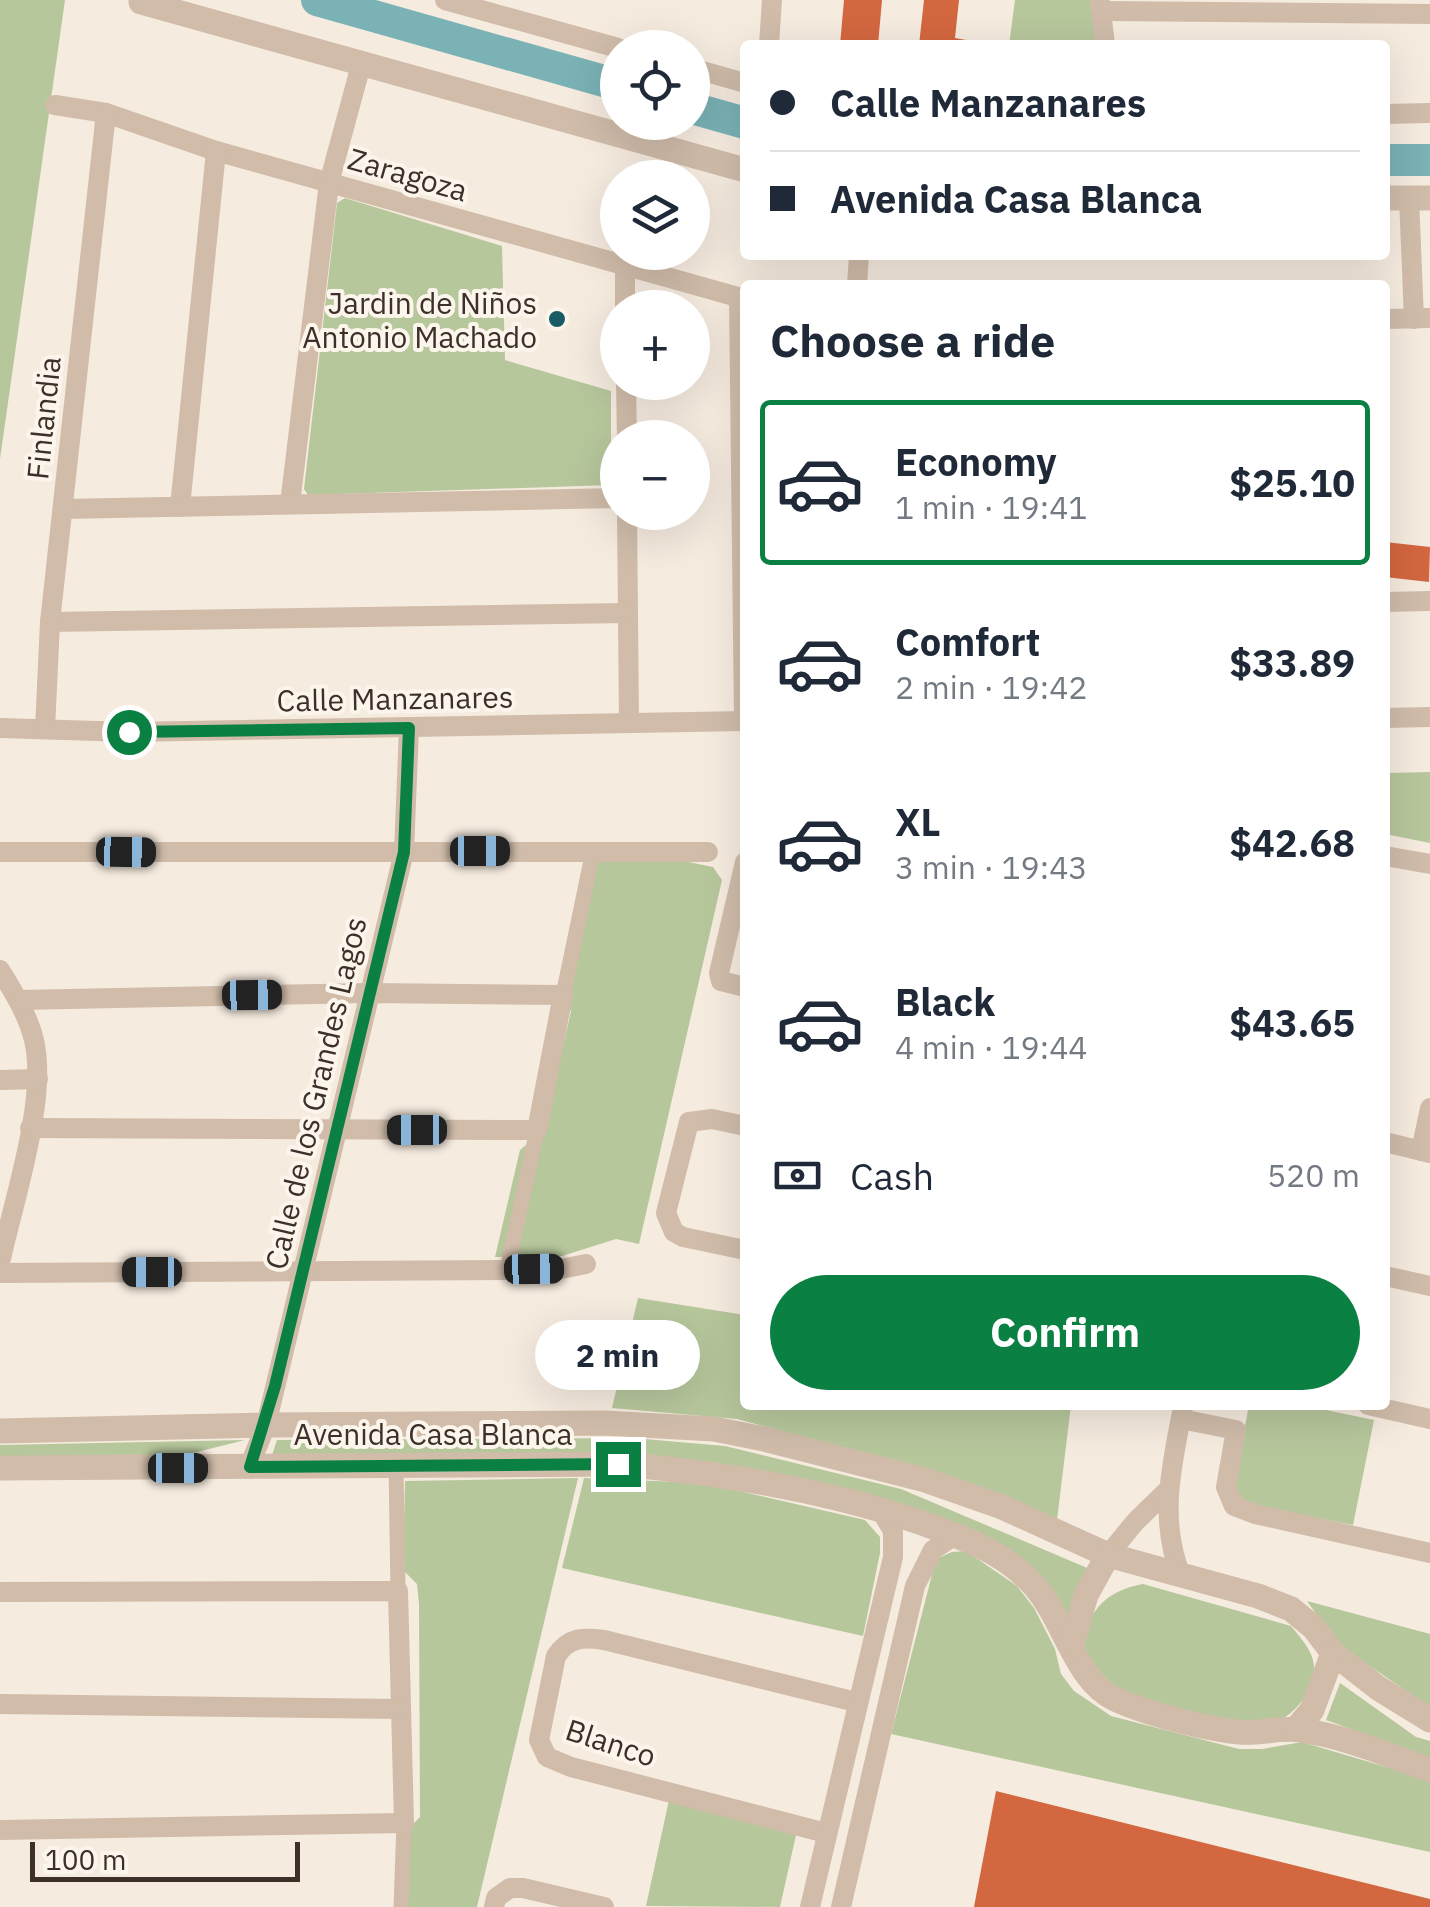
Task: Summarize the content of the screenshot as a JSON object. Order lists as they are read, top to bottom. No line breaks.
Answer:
{"streets":{"street":["Zaragoza","Finlandia","Calle Manzanares","Calle de los Grandes Lagos","Avenida Casa Blanca","Blanco"]},"crossings":[["Zaragoza","Finlandia"],["Finlandia","Calle Manzanares"],["Calle Manzanares","Calle de los Grandes Lagos"],["Calle de los Grandes Lagos","Avenida Casa Blanca"]],"places":["Jardin de Niños Antonio Machado"],"scale_bar":"100 m","page":{"map_buttons":["+","−"],"banner":["Calle Manzanares","Avenida Casa Blanca"],"heading":"Choose a ride","list":[{"name":"Economy","note":"1 min · 19:41","value":"$25.10"},{"name":"Comfort","note":"2 min · 19:42","value":"$33.89"},{"name":"XL","note":"3 min · 19:43","value":"$42.68"},{"name":"Black","note":"4 min · 19:44","value":"$43.65"}],"pay":["Cash","520 m"],"buttons":"Confirm","bubble":"2 min","scale":"100 m"}}
